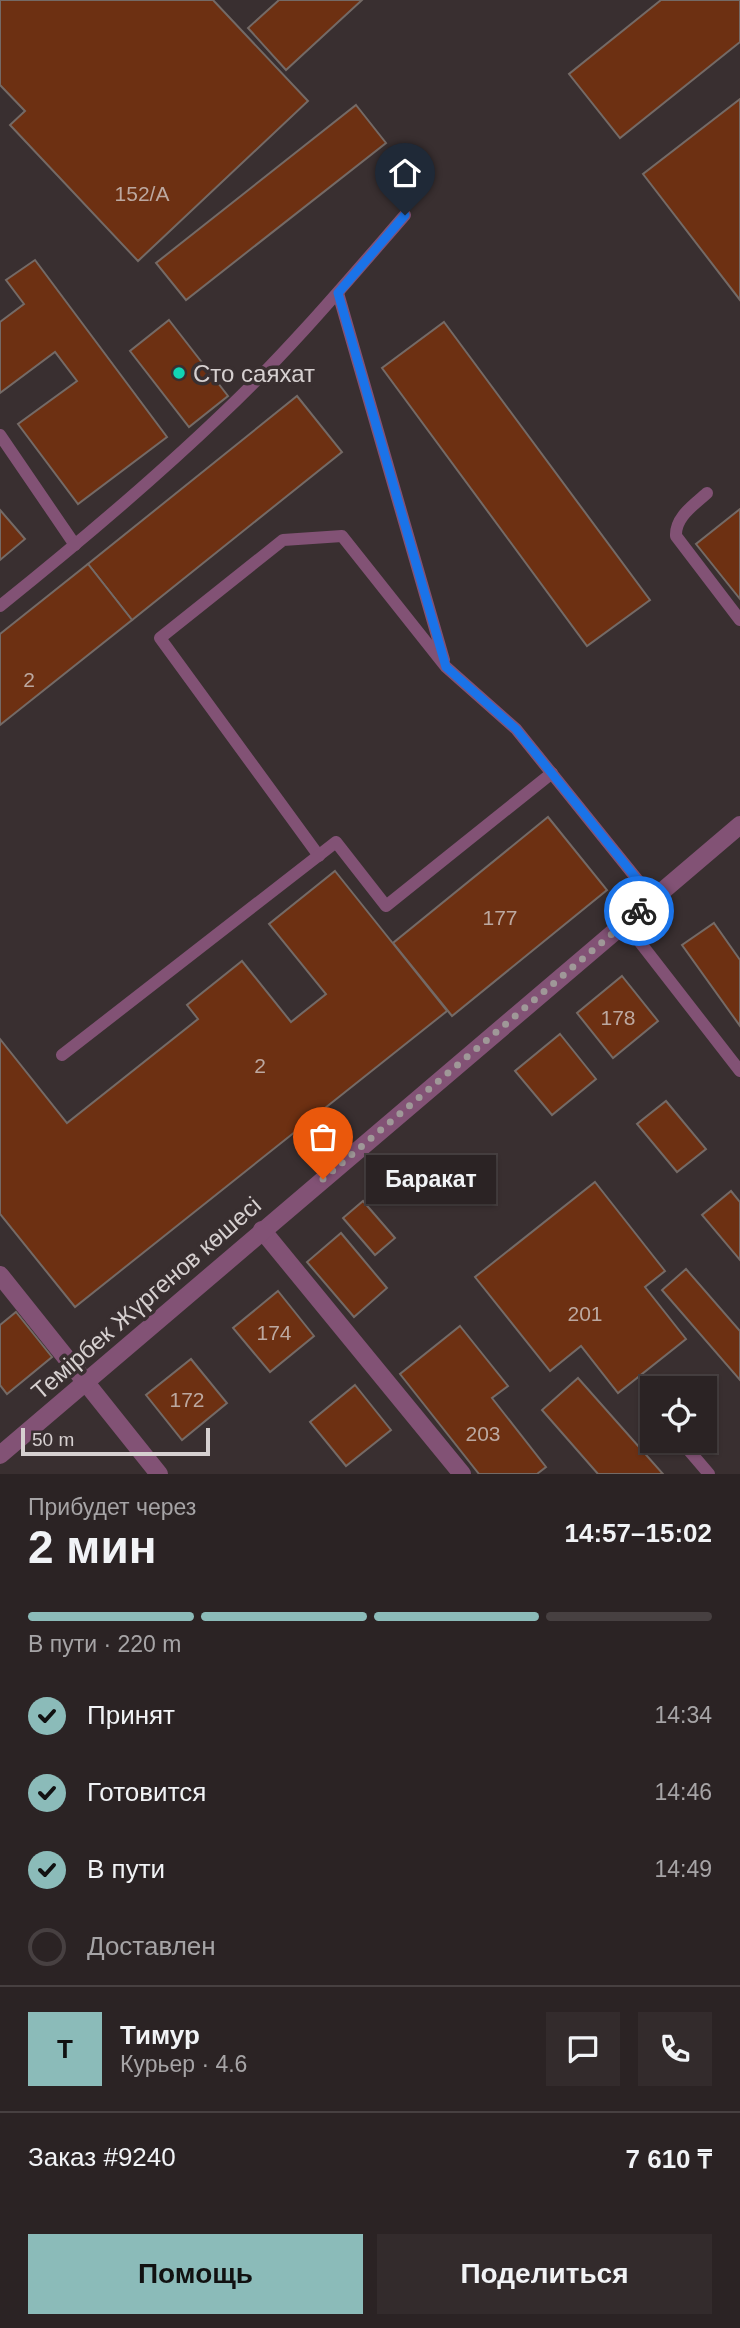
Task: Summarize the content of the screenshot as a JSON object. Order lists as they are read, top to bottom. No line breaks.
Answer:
{"streets":{"street":["Темірбек Жүргенов көшесі"]},"places":["Сто саяхат","Баракат"],"house_numbers":["152/А","2","177","178","2","201","174","172","203"],"scale_bar":"50 m","page":{"bubble":"Баракат","scale":"50 m","heading":["2 мин","Прибудет через","14:57–15:02"],"panel":["Тимур","Курьер · 4.6","Заказ #9240","7 610 ₸"],"bar":"В пути · 220 m","list":[["Принят","14:34"],["Готовится","14:46"],["В пути","14:49"],"Доставлен"],"round":"Т","buttons":["Помощь","Поделиться"]}}
